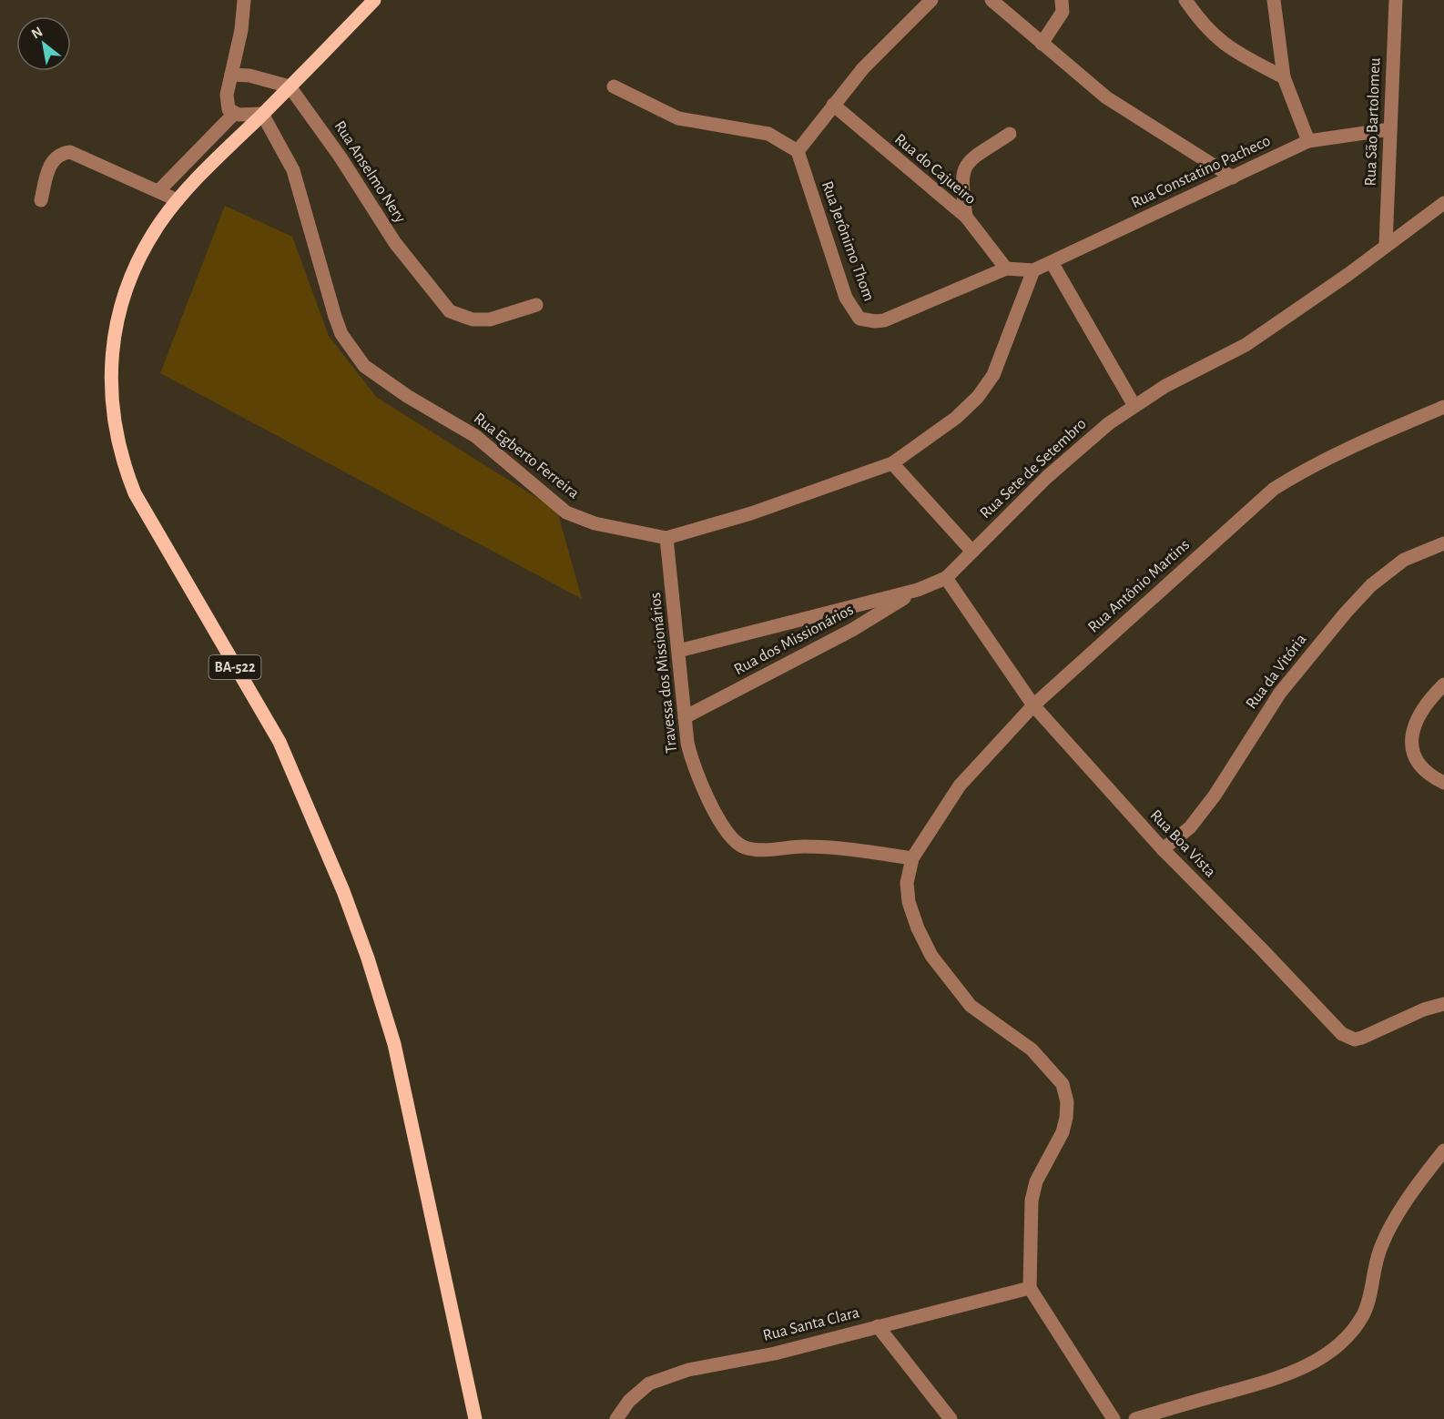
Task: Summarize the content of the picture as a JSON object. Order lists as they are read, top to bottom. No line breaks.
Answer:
{"streets":{"main road":["BA-522"],"street":["Rua São Bartolomeu","Rua do Cajueiro","Rua Anselmo Nery","Rua Constatino Pacheco","Rua Jerônimo Thom","Rua Egberto Ferreira","Rua Sete de Setembro","Rua Antônio Martins","Rua dos Missionários","Rua da Vitória","Travessa dos Missionários","Rua Boa Vista","Rua Santa Clara"]},"crossings":[["Rua São Bartolomeu","Rua Constatino Pacheco"],["Rua São Bartolomeu","Rua Sete de Setembro"],["Rua do Cajueiro","Rua Jerônimo Thom"],["Rua Anselmo Nery","BA-522"],["Rua Constatino Pacheco","Rua Egberto Ferreira"],["Rua Egberto Ferreira","BA-522"],["Rua Egberto Ferreira","Travessa dos Missionários"],["Rua Sete de Setembro","Rua dos Missionários"],["Rua Sete de Setembro","Travessa dos Missionários"],["Rua Sete de Setembro","Rua Boa Vista"],["Rua Antônio Martins","Travessa dos Missionários"],["Rua Antônio Martins","Rua Boa Vista"],["Rua dos Missionários","Travessa dos Missionários"],["Rua da Vitória","Rua Boa Vista"]],"north":"top left"}
